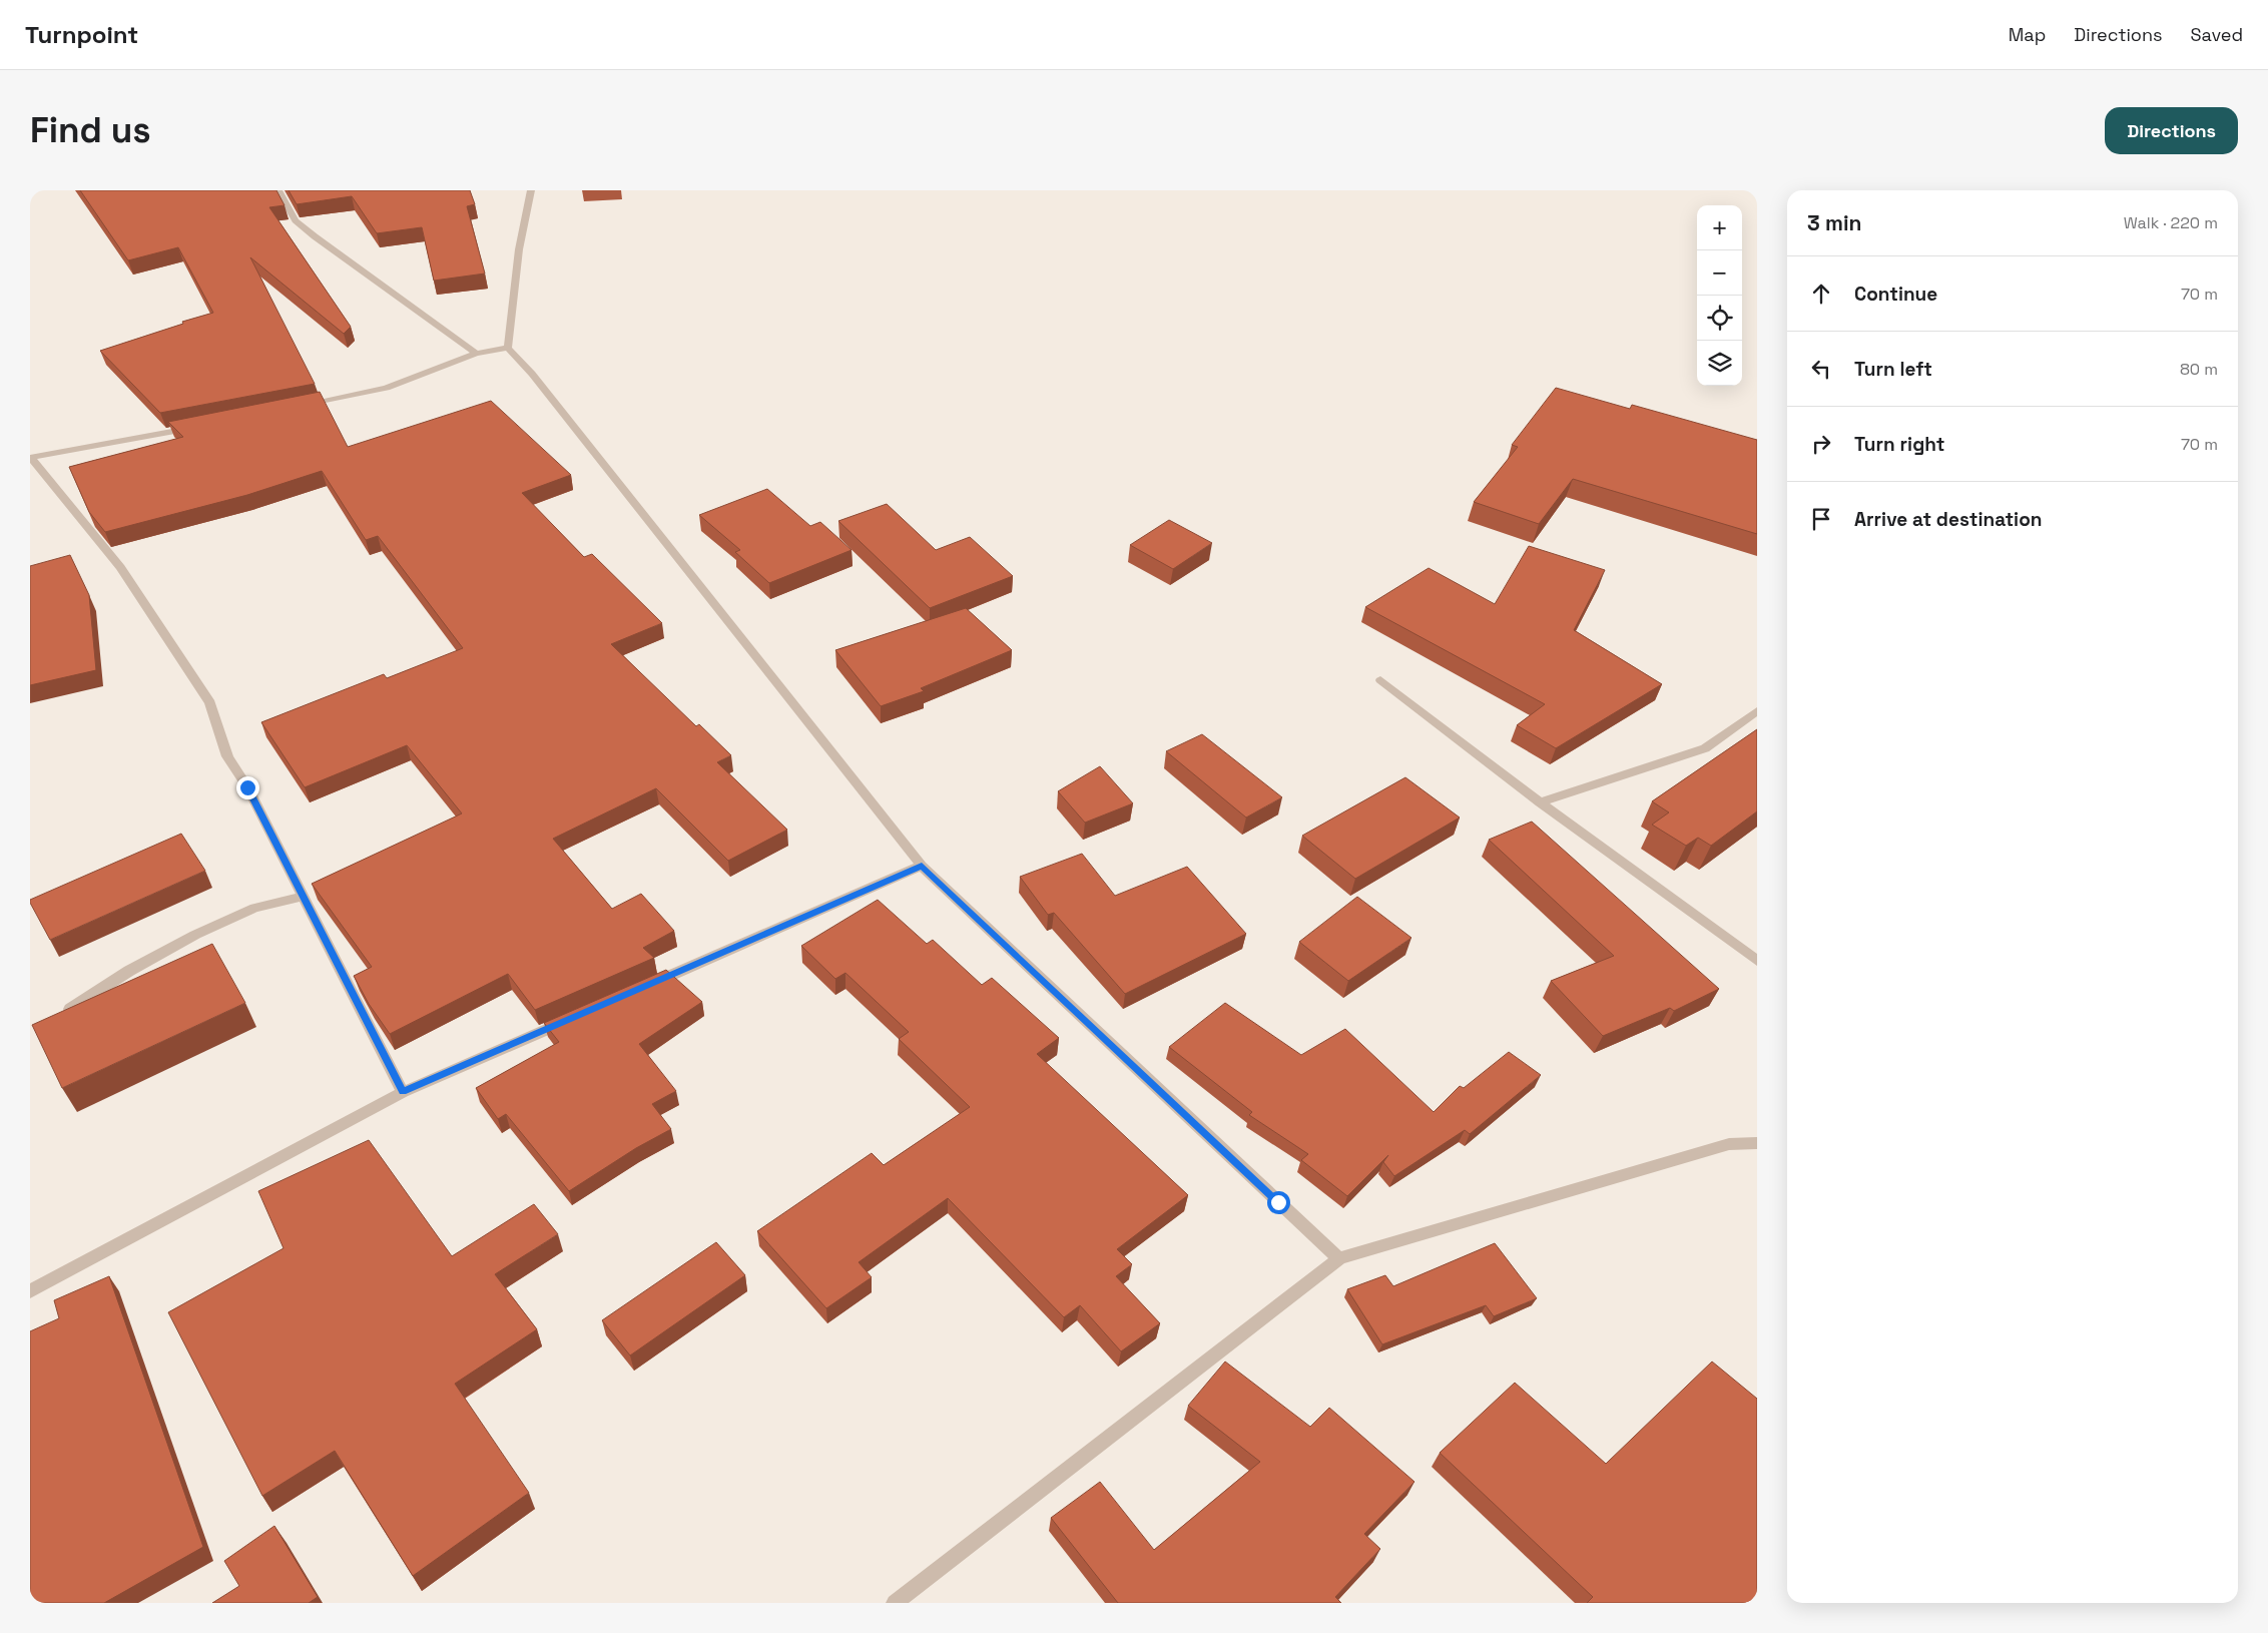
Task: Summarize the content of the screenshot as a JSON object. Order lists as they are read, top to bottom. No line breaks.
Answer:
{"page":{"header":"Turnpoint","nav":["Map","Directions","Saved"],"buttons":"Directions","title":"Find us","heading":["3 min","Walk · 220 m"],"map_buttons":["+","−"],"list":[["Continue","70 m"],["Turn left","80 m"],["Turn right","70 m"],"Arrive at destination"]}}
